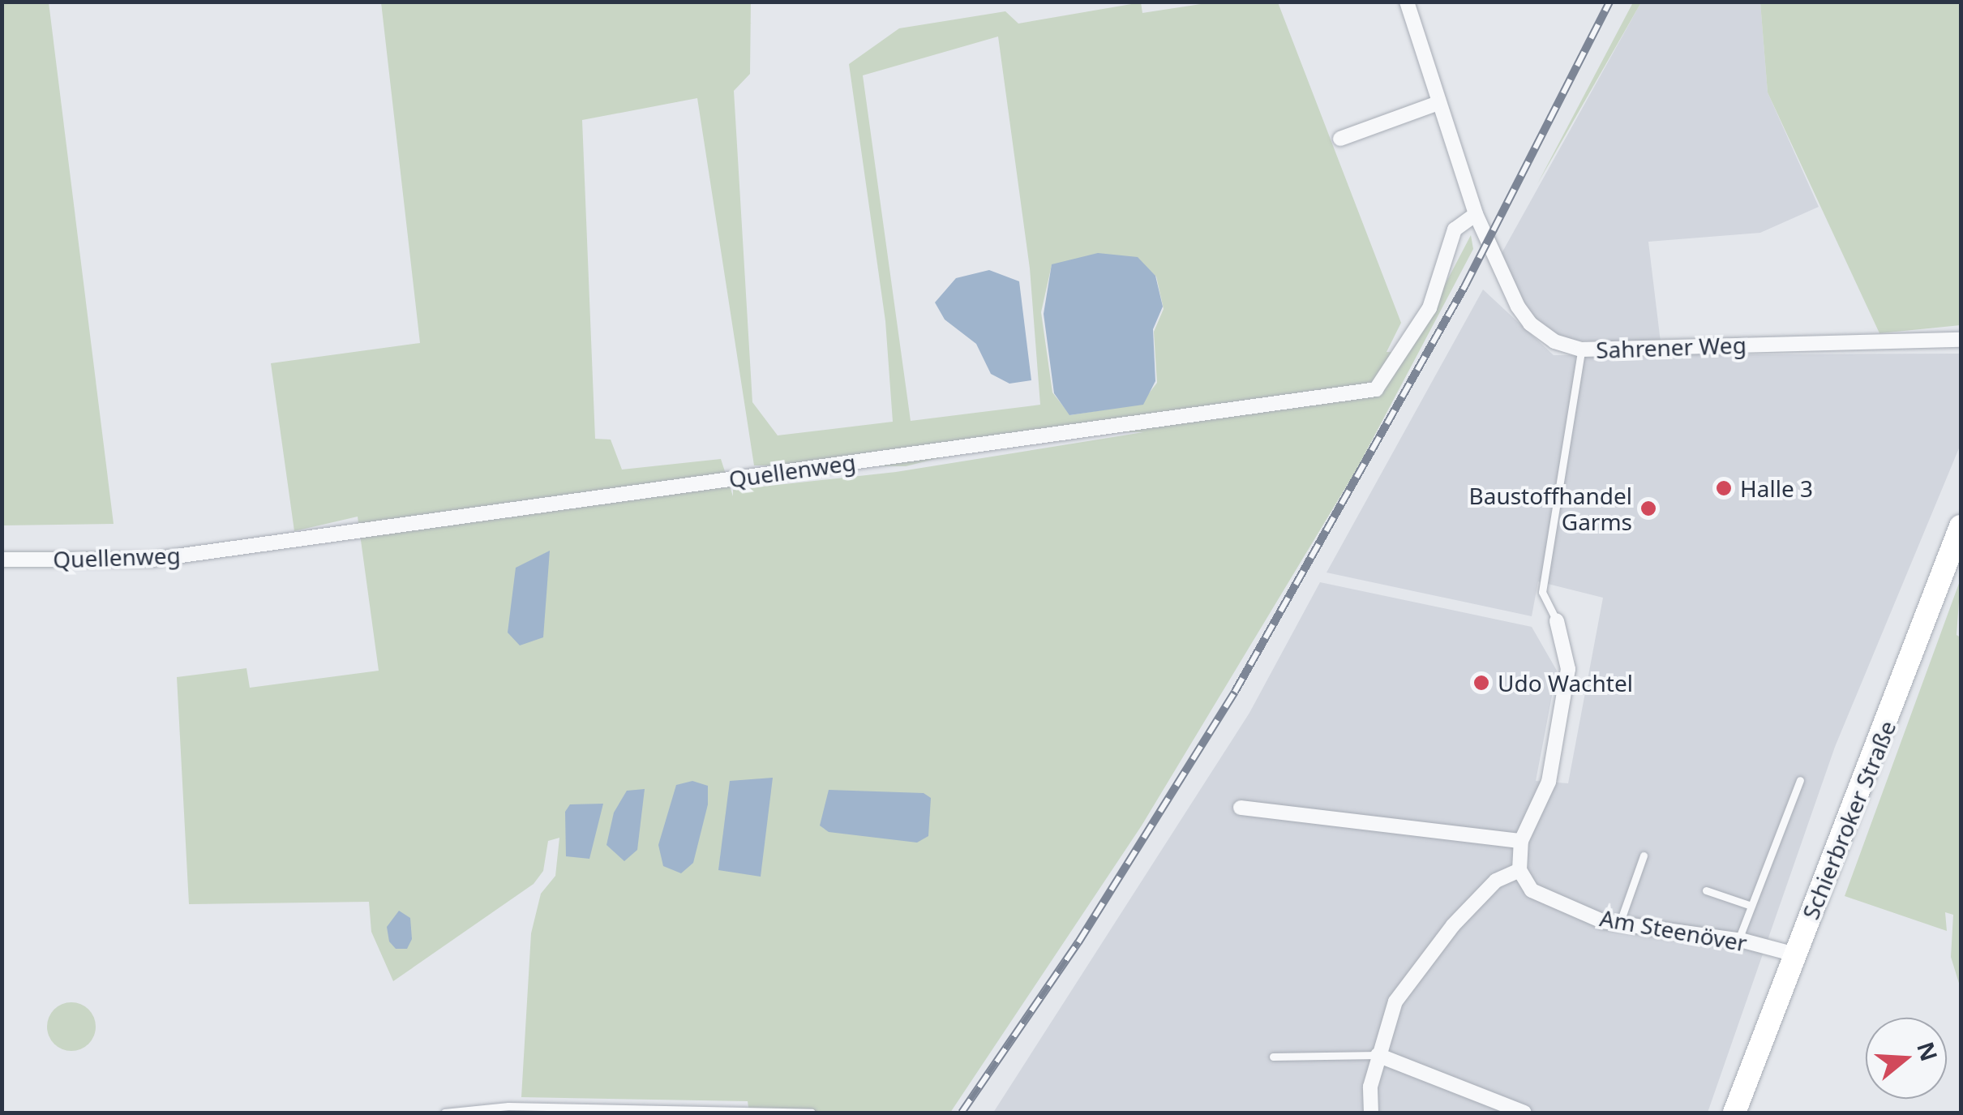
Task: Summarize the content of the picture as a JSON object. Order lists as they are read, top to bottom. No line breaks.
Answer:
{"streets":{"main road":["Schierbroker Straße"],"street":["Sahrener Weg","Quellenweg","Am Steenöver"]},"crossings":[["Sahrener Weg","Quellenweg"],["Schierbroker Straße","Am Steenöver"]],"places":["Halle 3","Baustoffhandel Garms","Udo Wachtel"],"north":"right"}
